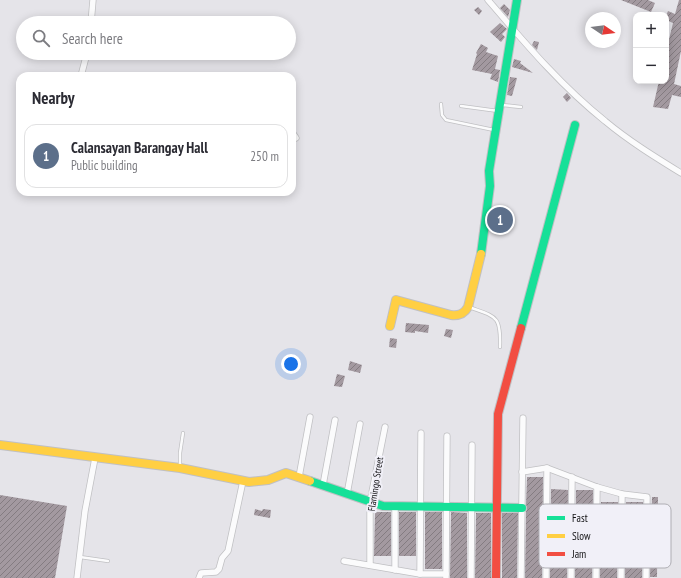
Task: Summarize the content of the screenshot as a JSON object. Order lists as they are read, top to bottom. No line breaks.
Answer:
{"streets":{"street":["Flamingo Street"]},"legend":["Fast","Slow","Jam"],"north":"right","page":{"map_buttons":["+","−"],"search":"Search here","heading":"Nearby","list":[{"mark":"1","name":"Calansayan Barangay Hall","note":"Public building","value":"250 m"}],"pins":"1"}}
